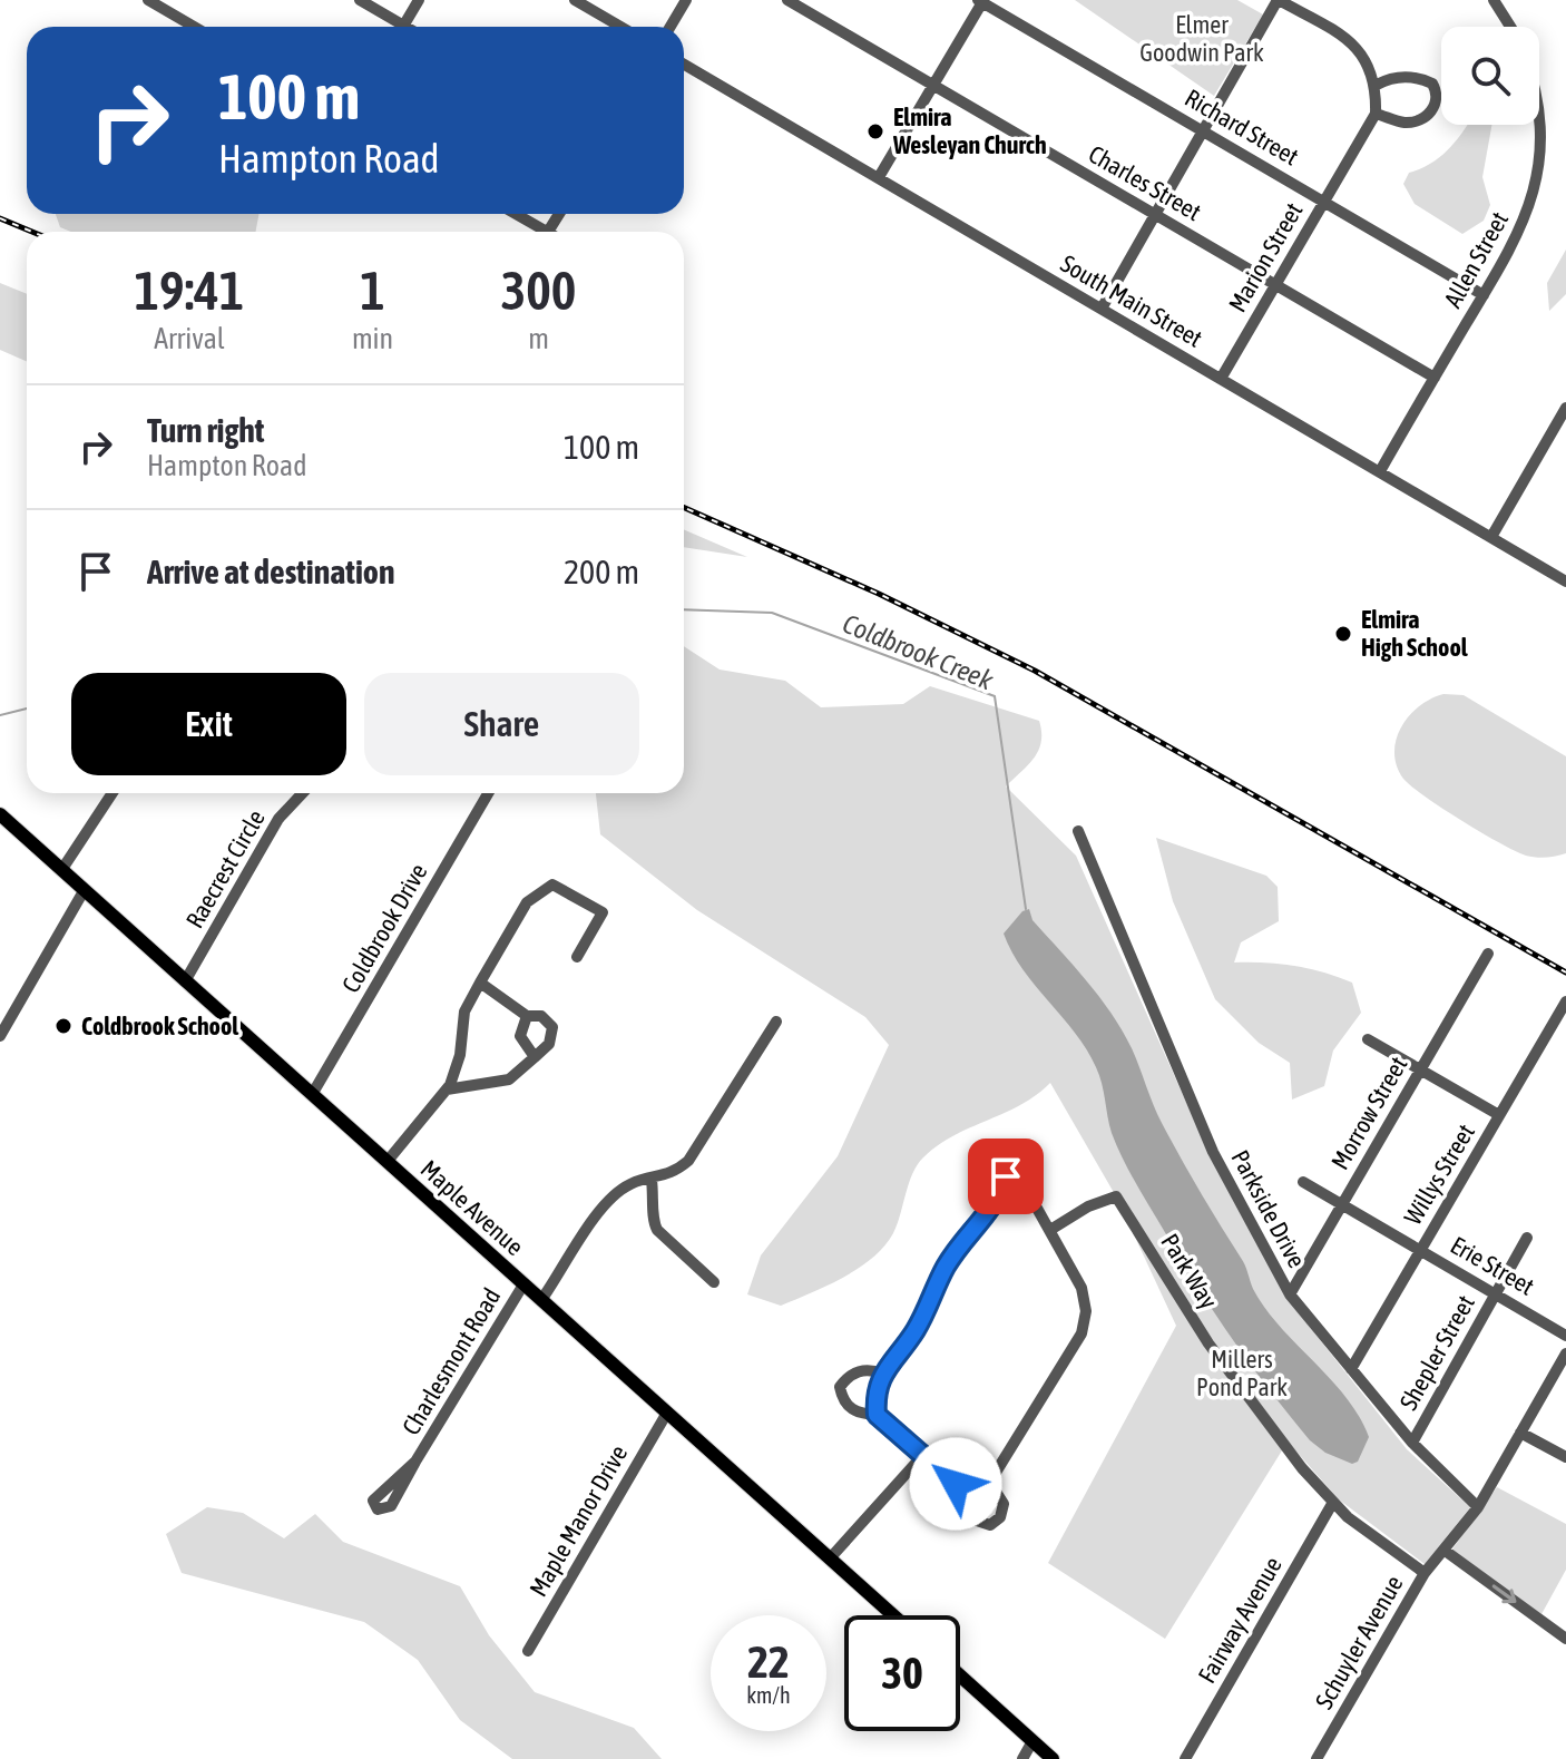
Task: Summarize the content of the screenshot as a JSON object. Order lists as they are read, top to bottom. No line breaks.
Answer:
{"streets":{"main road":["Maple Avenue"],"street":["Richard Street","Charles Street","Marion Street","Allen Street","South Main Street","Raecrest Circle","Coldbrook Drive","Morrow Street","Willys Street","Parkside Drive","Erie Street","Park Way","Shepler Street","Charlesmont Road","Maple Manor Drive","Fairway Avenue","Schuyler Avenue"]},"crossings":[["Richard Street","Marion Street"],["Richard Street","Allen Street"],["Charles Street","Marion Street"],["Charles Street","Allen Street"],["Marion Street","South Main Street"],["Allen Street","South Main Street"],["Raecrest Circle","Maple Avenue"],["Coldbrook Drive","Maple Avenue"],["Morrow Street","Parkside Drive"],["Morrow Street","Erie Street"],["Willys Street","Parkside Drive"],["Willys Street","Erie Street"],["Maple Avenue","Charlesmont Road"],["Maple Avenue","Maple Manor Drive"],["Parkside Drive","Shepler Street"],["Erie Street","Shepler Street"],["Park Way","Fairway Avenue"],["Park Way","Schuyler Avenue"]],"water":["Coldbrook Creek"],"parks":["Elmer Goodwin Park","Millers Pond Park"],"places":["Elmira Wesleyan Church","Elmira High School","Coldbrook School"],"page":{"turn":["100 m","Hampton Road"],"eta":["19:41","Arrival","1","min","300","m"],"list":[{"name":"Turn right","note":"Hampton Road","value":"100 m"},{"name":"Arrive at destination","value":"200 m"}],"buttons":["Exit","Share"],"speed":"22 km/h","limit":"30"}}
